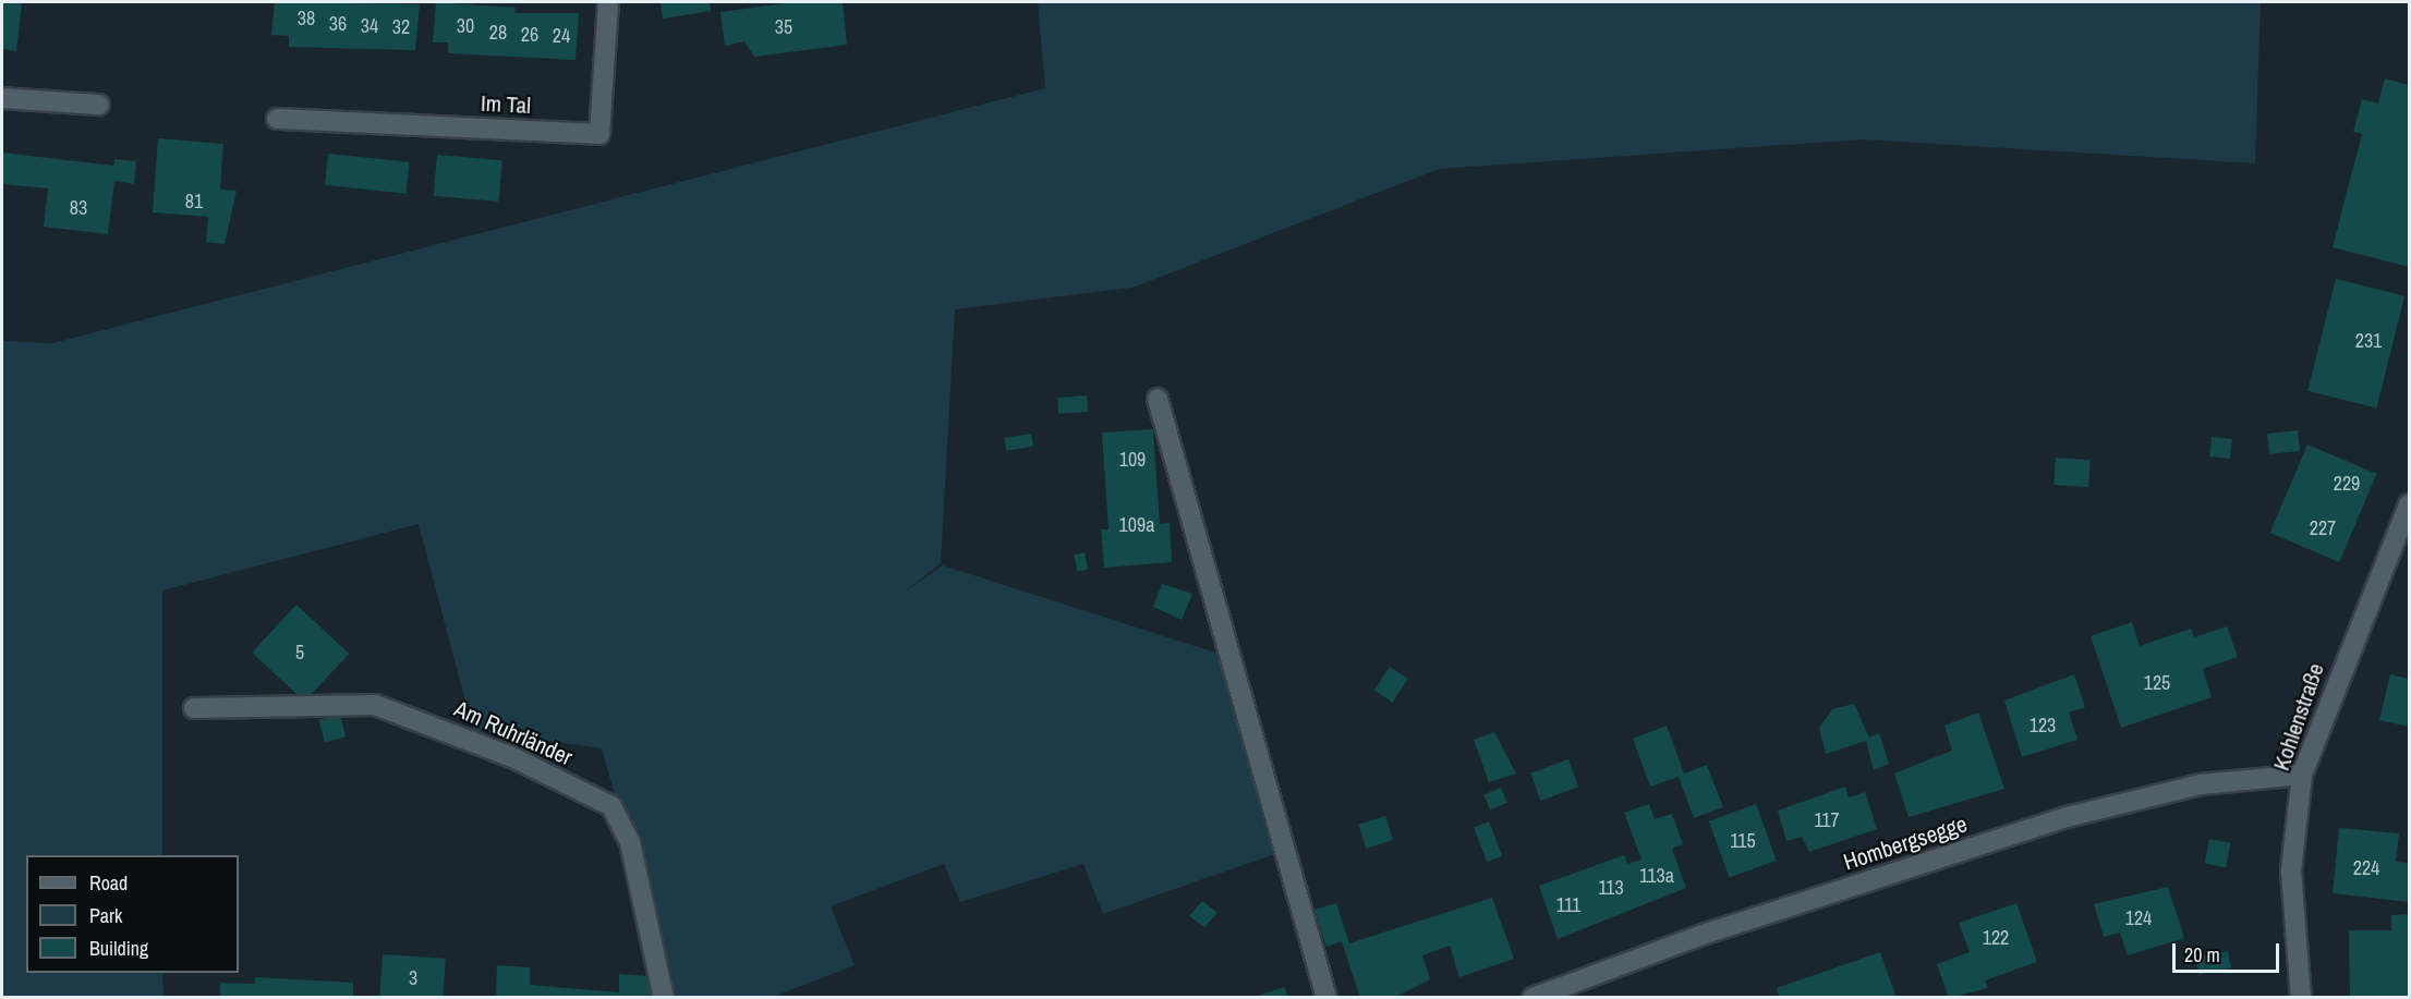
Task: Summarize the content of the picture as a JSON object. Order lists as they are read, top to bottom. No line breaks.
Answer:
{"streets":{"street":["Im Tal","Kohlenstraße","Am Ruhrländer","Hombergsegge"]},"crossings":[["Kohlenstraße","Hombergsegge"]],"house_numbers":["38","36","34","30","32","35","28","26","24","81","83","231","109","229","109a","227","5","125","123","117","115","224","113a","113","111","124","122","3"],"legend":["Road","Park","Building"],"scale_bar":"20 m"}
